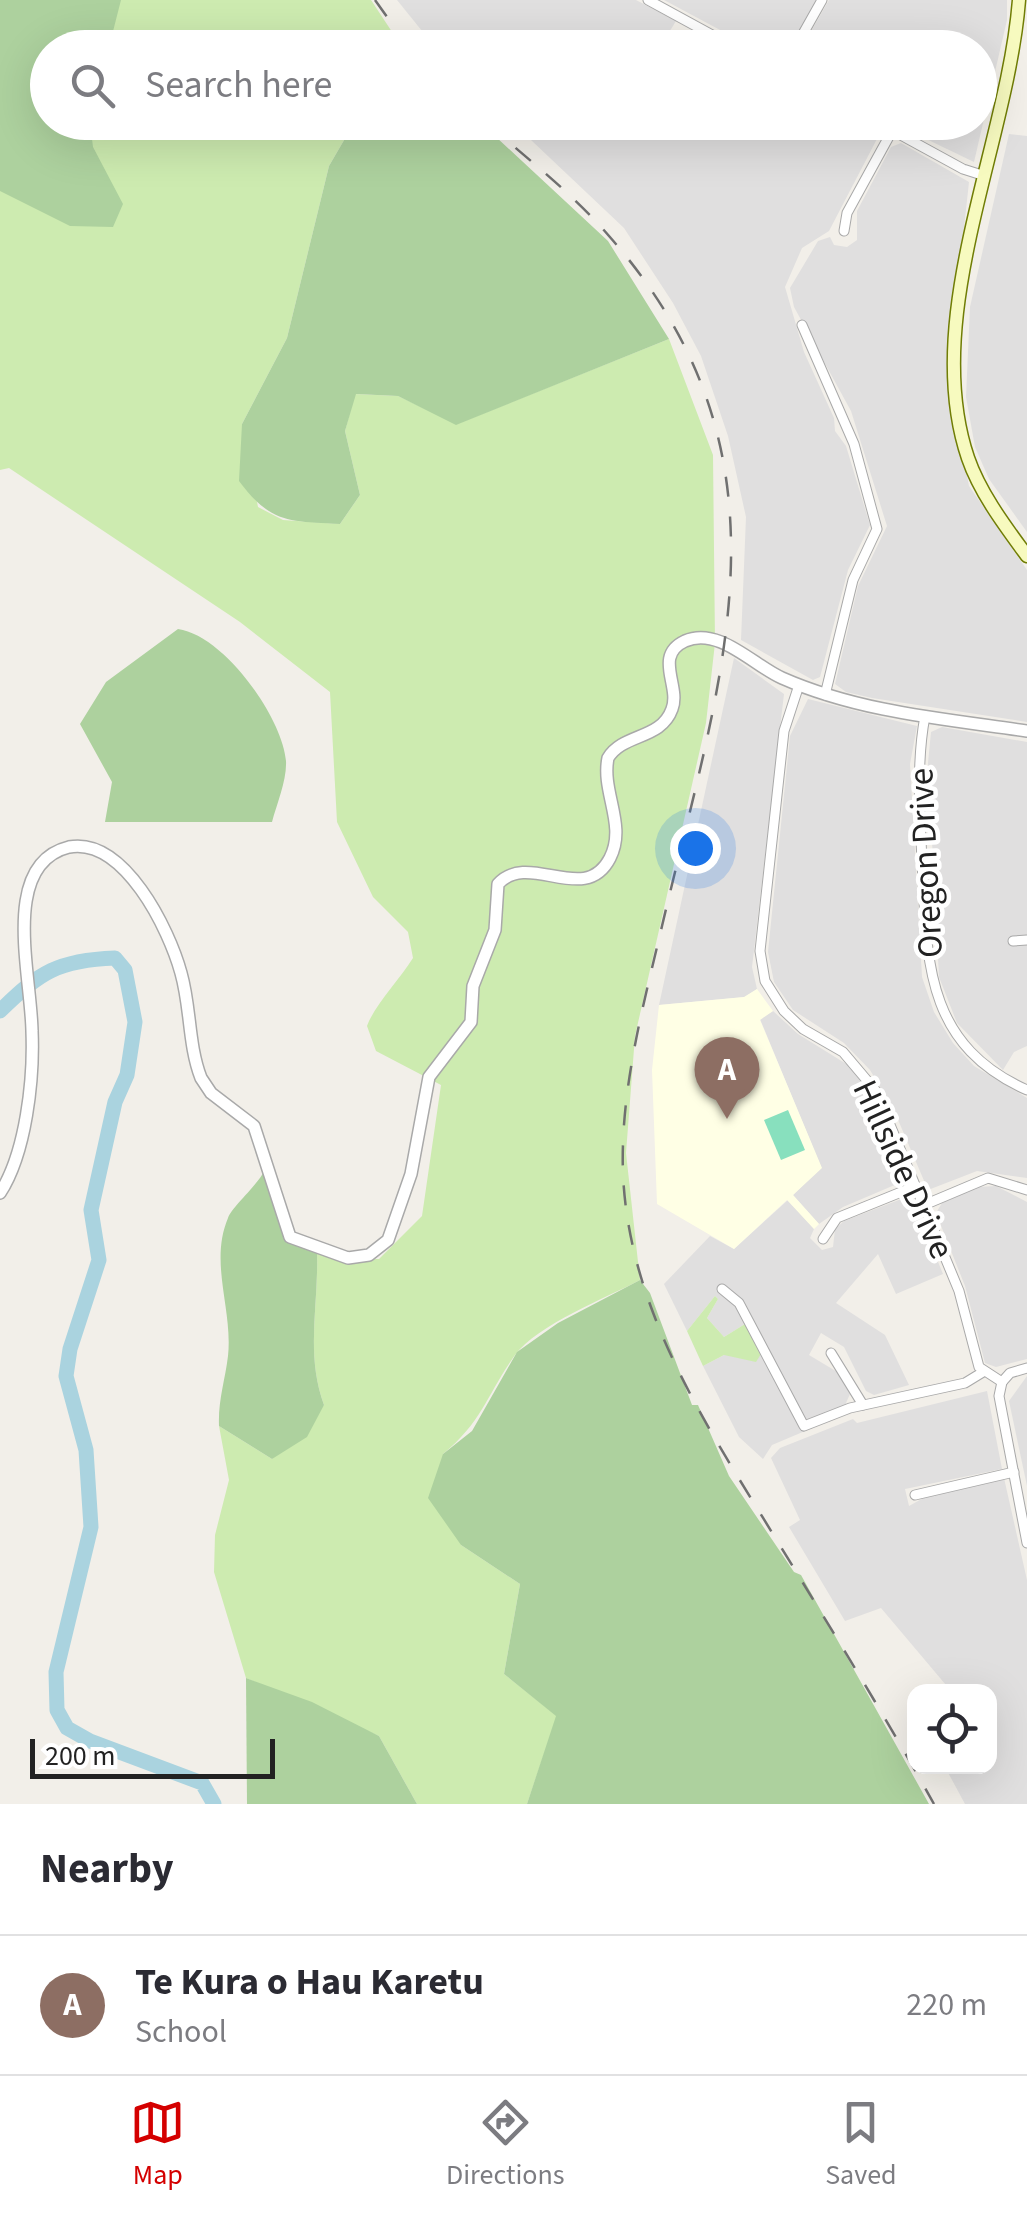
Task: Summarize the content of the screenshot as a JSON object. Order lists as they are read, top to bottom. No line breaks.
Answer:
{"streets":{"street":["Oregon Drive","Hillside Drive"]},"scale_bar":"200 m","page":{"search":"Search here","pins":"A","scale":"200 m","heading":"Nearby","list":[{"mark":"A","name":"Te Kura o Hau Karetu","note":"School","value":"220 m"}],"nav":["Map","Directions","Saved"]}}
